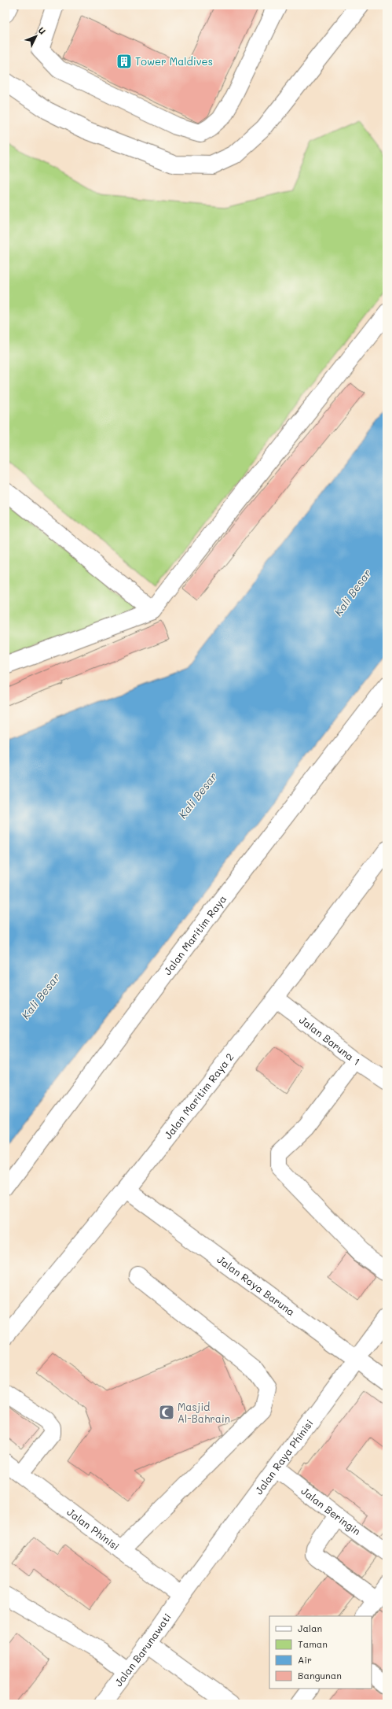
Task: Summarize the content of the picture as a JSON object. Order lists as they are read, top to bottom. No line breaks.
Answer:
{"streets":{"street":["Jalan Maritim Raya","Jalan Baruna 1","Jalan Maritim Raya 2","Jalan Raya Baruna","Jalan Raya Phinisi","Jalan Beringin","Jalan Phinisi","Jalan Barunawati"]},"crossings":[["Jalan Baruna 1","Jalan Maritim Raya 2"],["Jalan Maritim Raya 2","Jalan Raya Baruna"],["Jalan Raya Baruna","Jalan Raya Phinisi"],["Jalan Raya Phinisi","Jalan Beringin"],["Jalan Raya Phinisi","Jalan Phinisi"],["Jalan Raya Phinisi","Jalan Barunawati"],["Jalan Phinisi","Jalan Barunawati"]],"water":["Kali Besar"],"places":{"building":["Tower Maldives"],"mosque":["Masjid Al-Bahrain"]},"legend":["Jalan","Taman","Air","Bangunan"],"north":"top right"}
